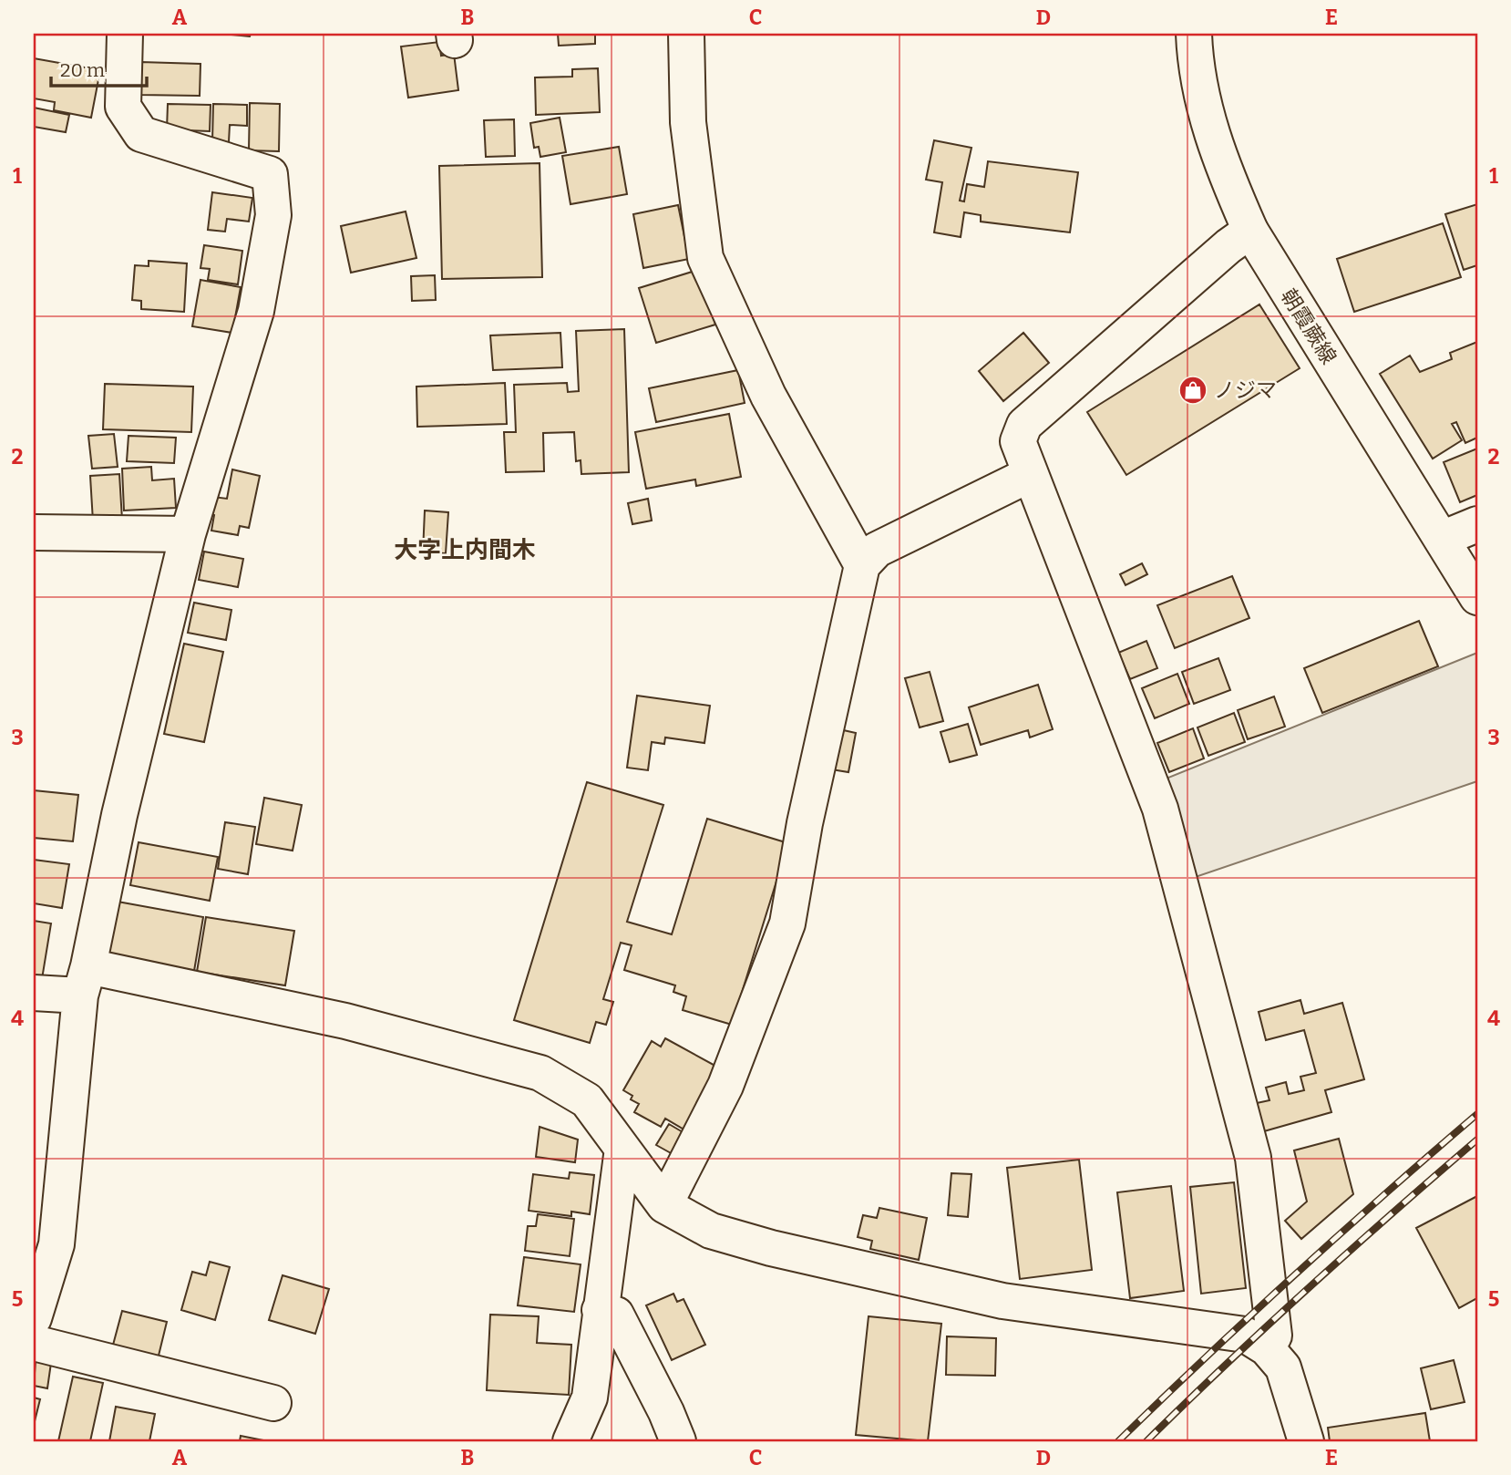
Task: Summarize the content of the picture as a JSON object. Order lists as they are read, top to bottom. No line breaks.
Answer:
{"streets":{"street":["朝霞蕨線"]},"districts":["大字上内間木"],"places":{"shop":["ノジマ"]},"scale_bar":"20 m","grid":{"columns":["A","B","C","D","E"],"rows":["1","2","3","4","5"]}}
